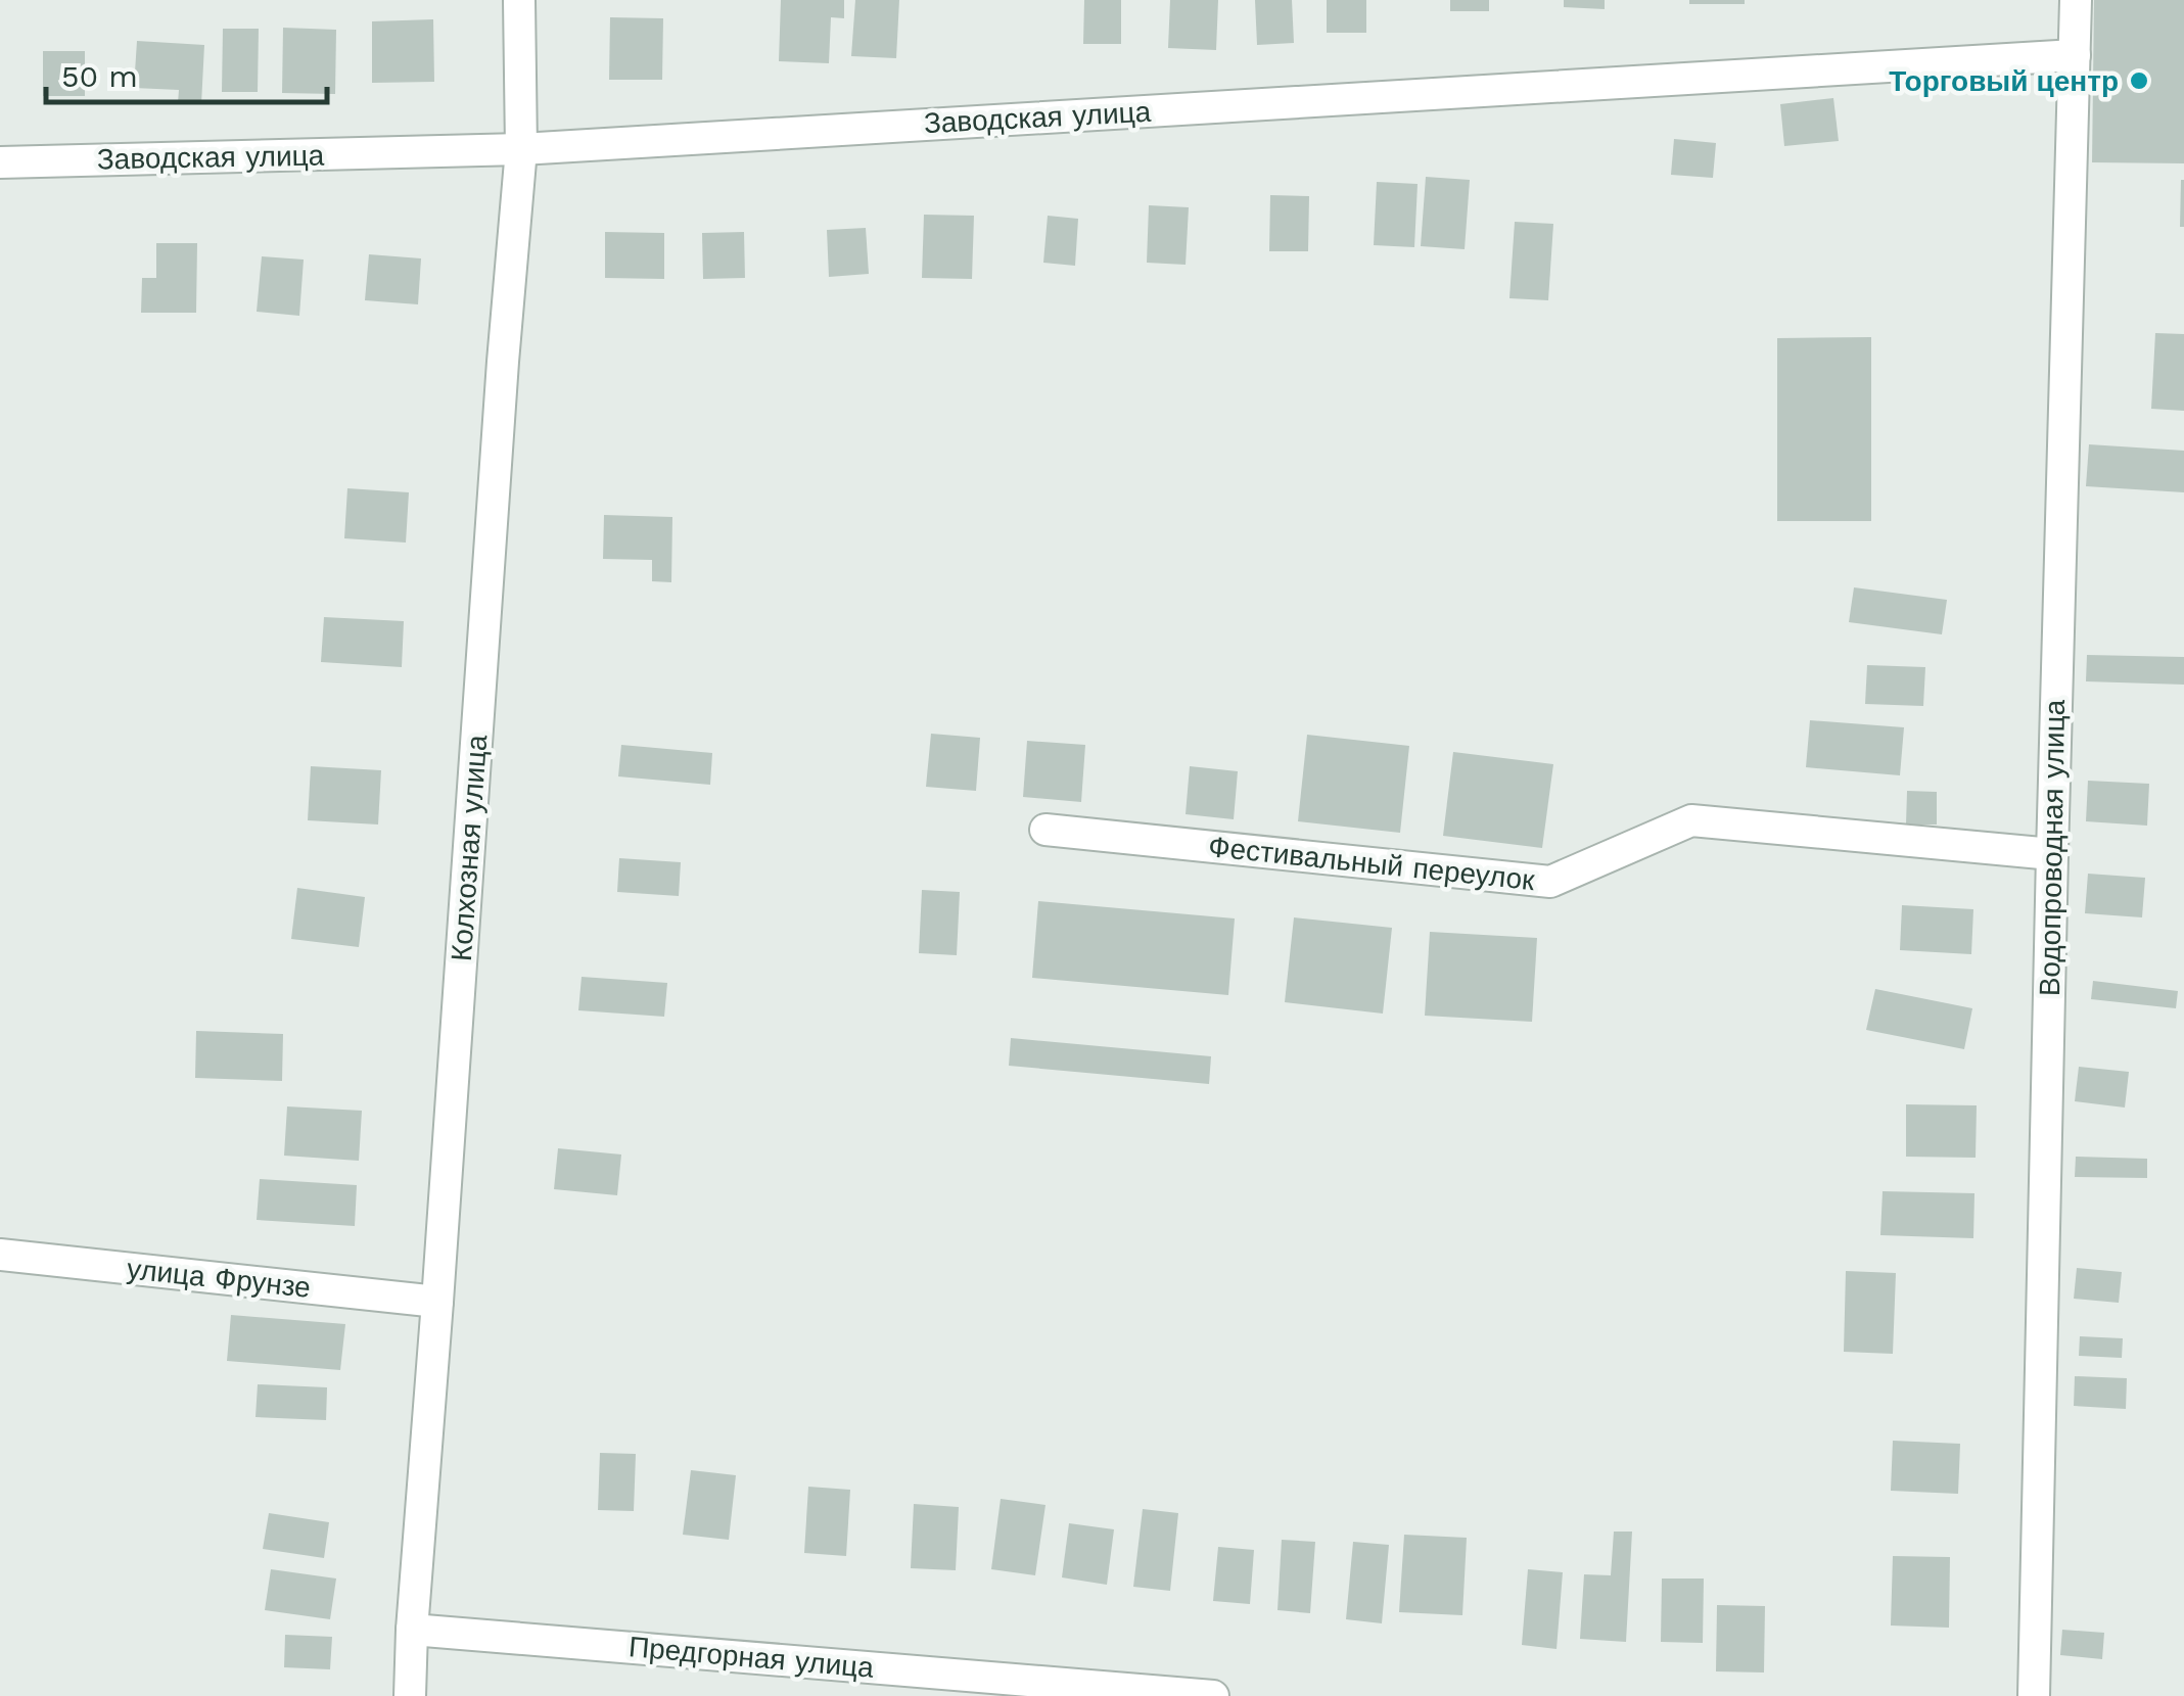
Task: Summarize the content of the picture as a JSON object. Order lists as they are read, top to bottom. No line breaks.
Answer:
{"streets":{"street":["Заводская улица","Колхозная улица","Водопроводная улица","Фестивальный переулок","улица Фрунзе","Предгорная улица"]},"crossings":[["Заводская улица","Колхозная улица"],["Заводская улица","Водопроводная улица"],["Колхозная улица","улица Фрунзе"],["Колхозная улица","Предгорная улица"],["Водопроводная улица","Фестивальный переулок"]],"places":["Торговый центр"],"scale_bar":"50 m"}
